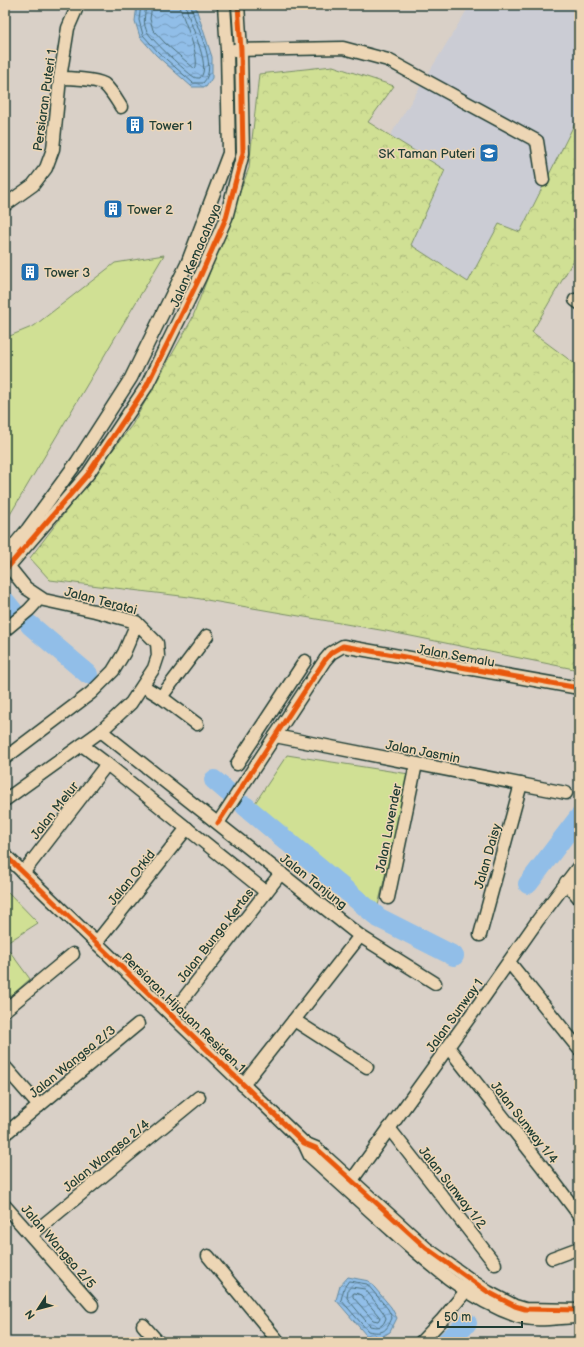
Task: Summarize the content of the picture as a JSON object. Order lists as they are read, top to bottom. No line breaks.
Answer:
{"streets":{"street":["Persiaran Puteri 1","Jalan Kemacahaya","Jalan Teratai","Jalan Semalu","Jalan Jasmin","Jalan Melur","Jalan Lavender","Jalan Daisy","Jalan Orkid","Jalan Tanjung","Jalan Bunga Kertas","Persiaran Hijauan Residen 1","Jalan Sunway 1","Jalan Wangsa 2/3","Jalan Sunway 1/4","Jalan Wangsa 2/4","Jalan Sunway 1/2","Jalan Wangsa 2/5"]},"crossings":[["Jalan Kemacahaya","Jalan Teratai"],["Jalan Teratai","Jalan Tanjung"],["Jalan Semalu","Jalan Jasmin"],["Jalan Jasmin","Jalan Lavender"],["Jalan Jasmin","Jalan Daisy"],["Jalan Melur","Persiaran Hijauan Residen 1"],["Jalan Orkid","Persiaran Hijauan Residen 1"],["Jalan Tanjung","Jalan Bunga Kertas"],["Jalan Bunga Kertas","Persiaran Hijauan Residen 1"],["Persiaran Hijauan Residen 1","Jalan Sunway 1"],["Jalan Sunway 1","Jalan Sunway 1/4"],["Jalan Sunway 1","Jalan Sunway 1/2"],["Jalan Wangsa 2/4","Jalan Wangsa 2/5"]],"places":{"building":["Tower 1","Tower 2","Tower 3"],"school or university":["SK Taman Puteri"]},"scale_bar":"50 m","north":"bottom left"}
